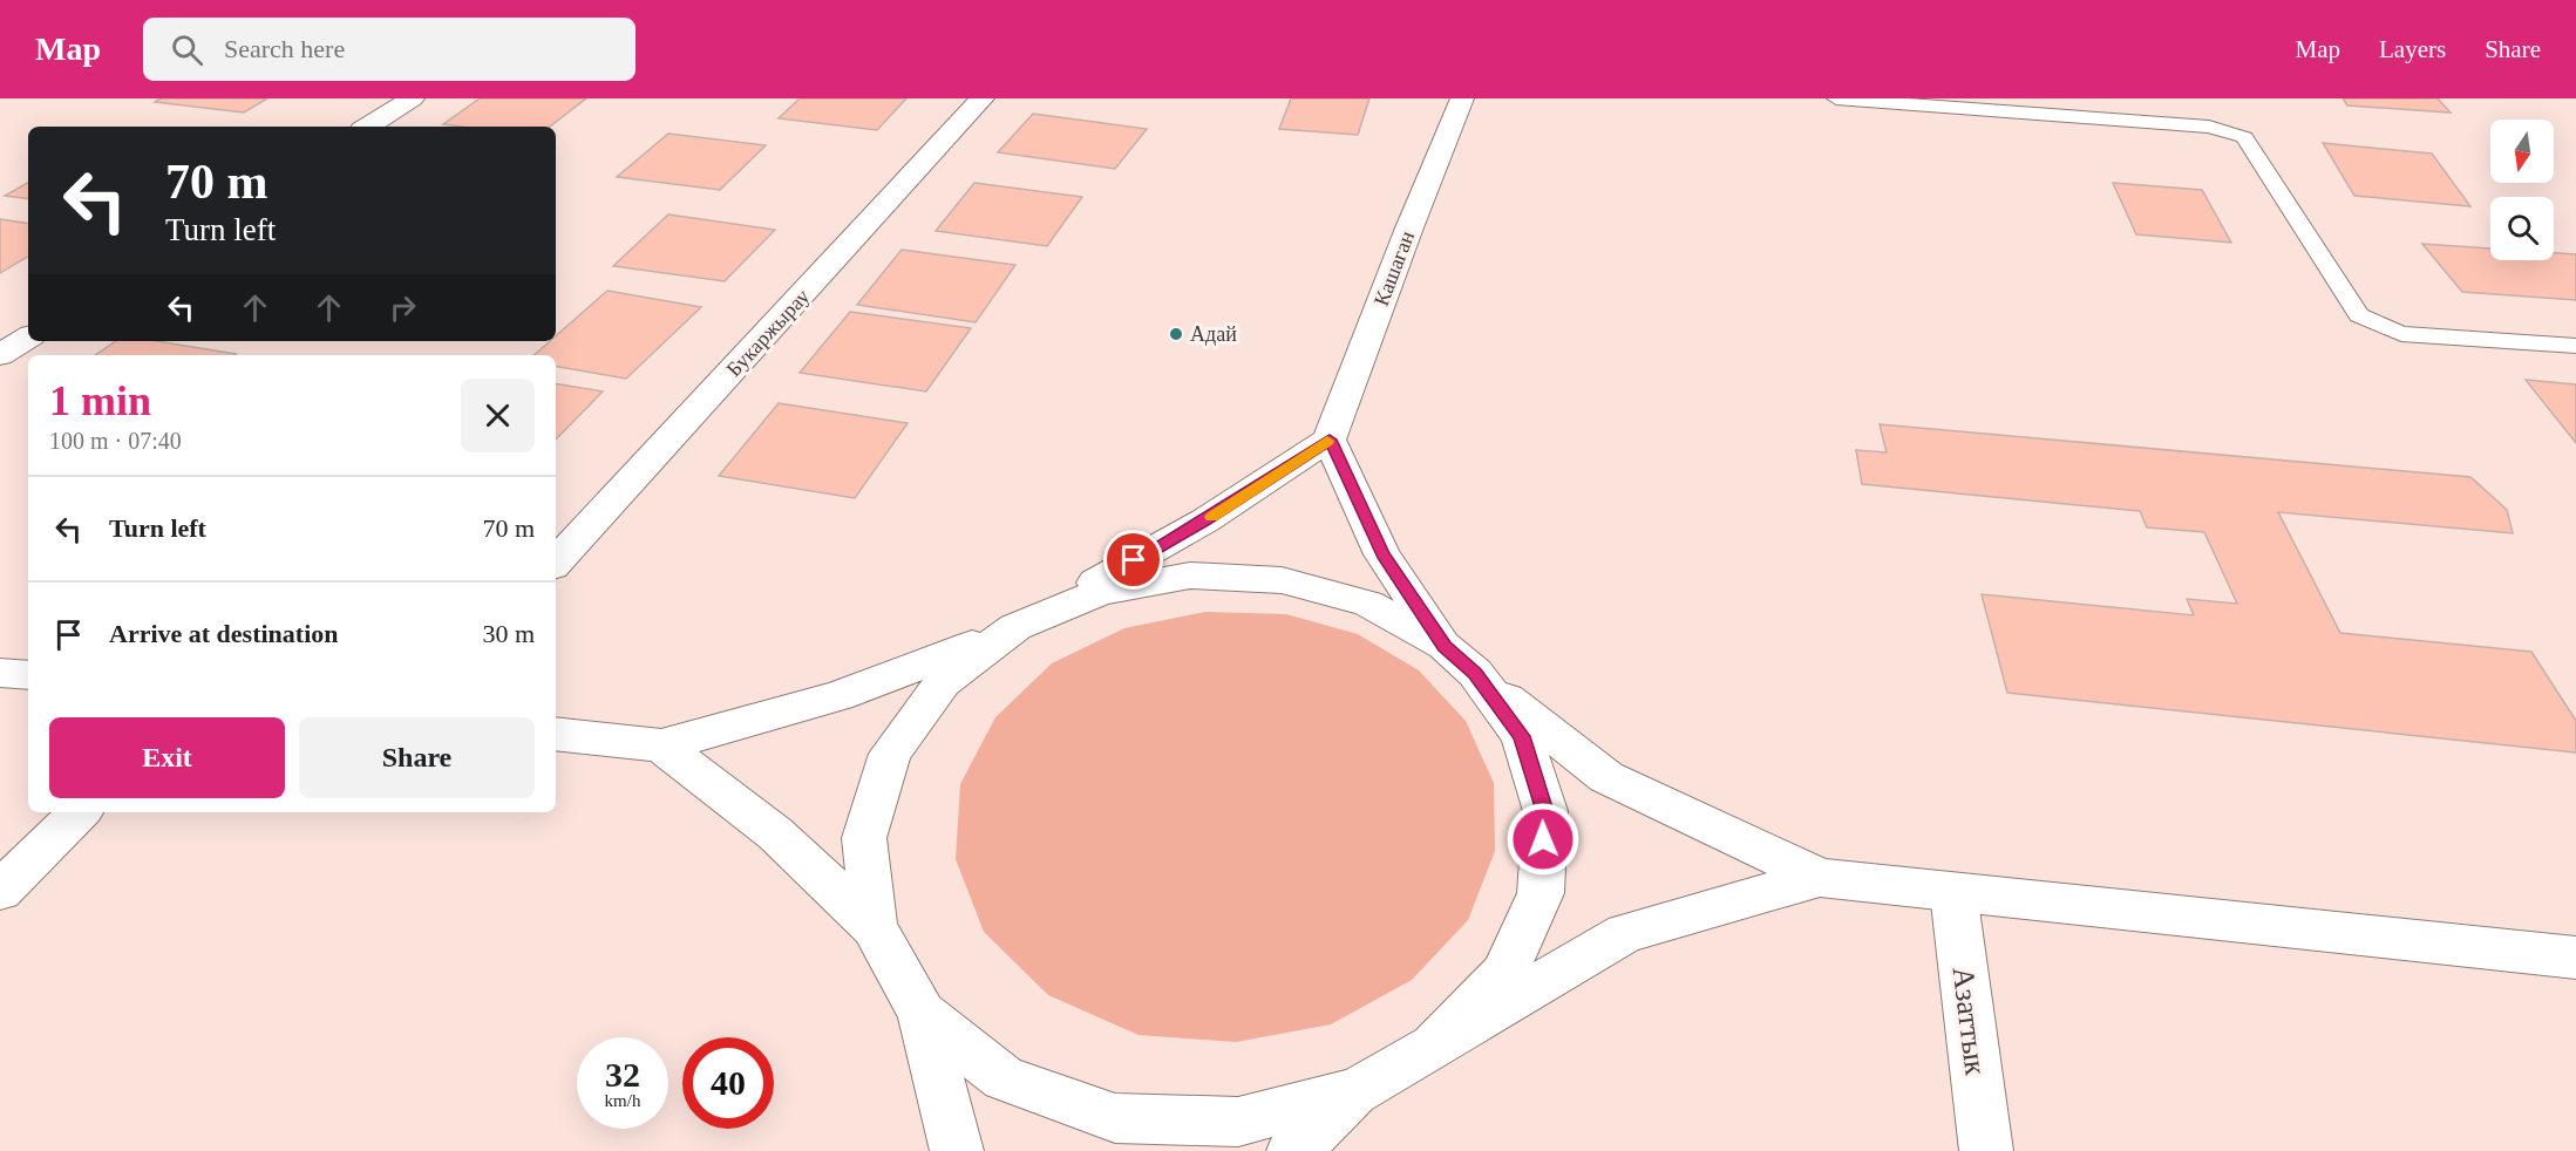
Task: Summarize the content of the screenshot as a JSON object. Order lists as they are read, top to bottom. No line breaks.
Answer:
{"streets":{"street":["Кашаган","Букаржырау","Азаттык"]},"places":["Адай"],"north":"bottom","page":{"header":"Map","search":"Search here","nav":["Map","Layers","Share"],"turn":["70 m","Turn left"],"heading":["1 min","100 m · 07:40"],"list":[{"name":"Turn left","value":"70 m"},{"name":"Arrive at destination","value":"30 m"}],"buttons":["Exit","Share"],"speed":"32 km/h","limit":"40"}}
